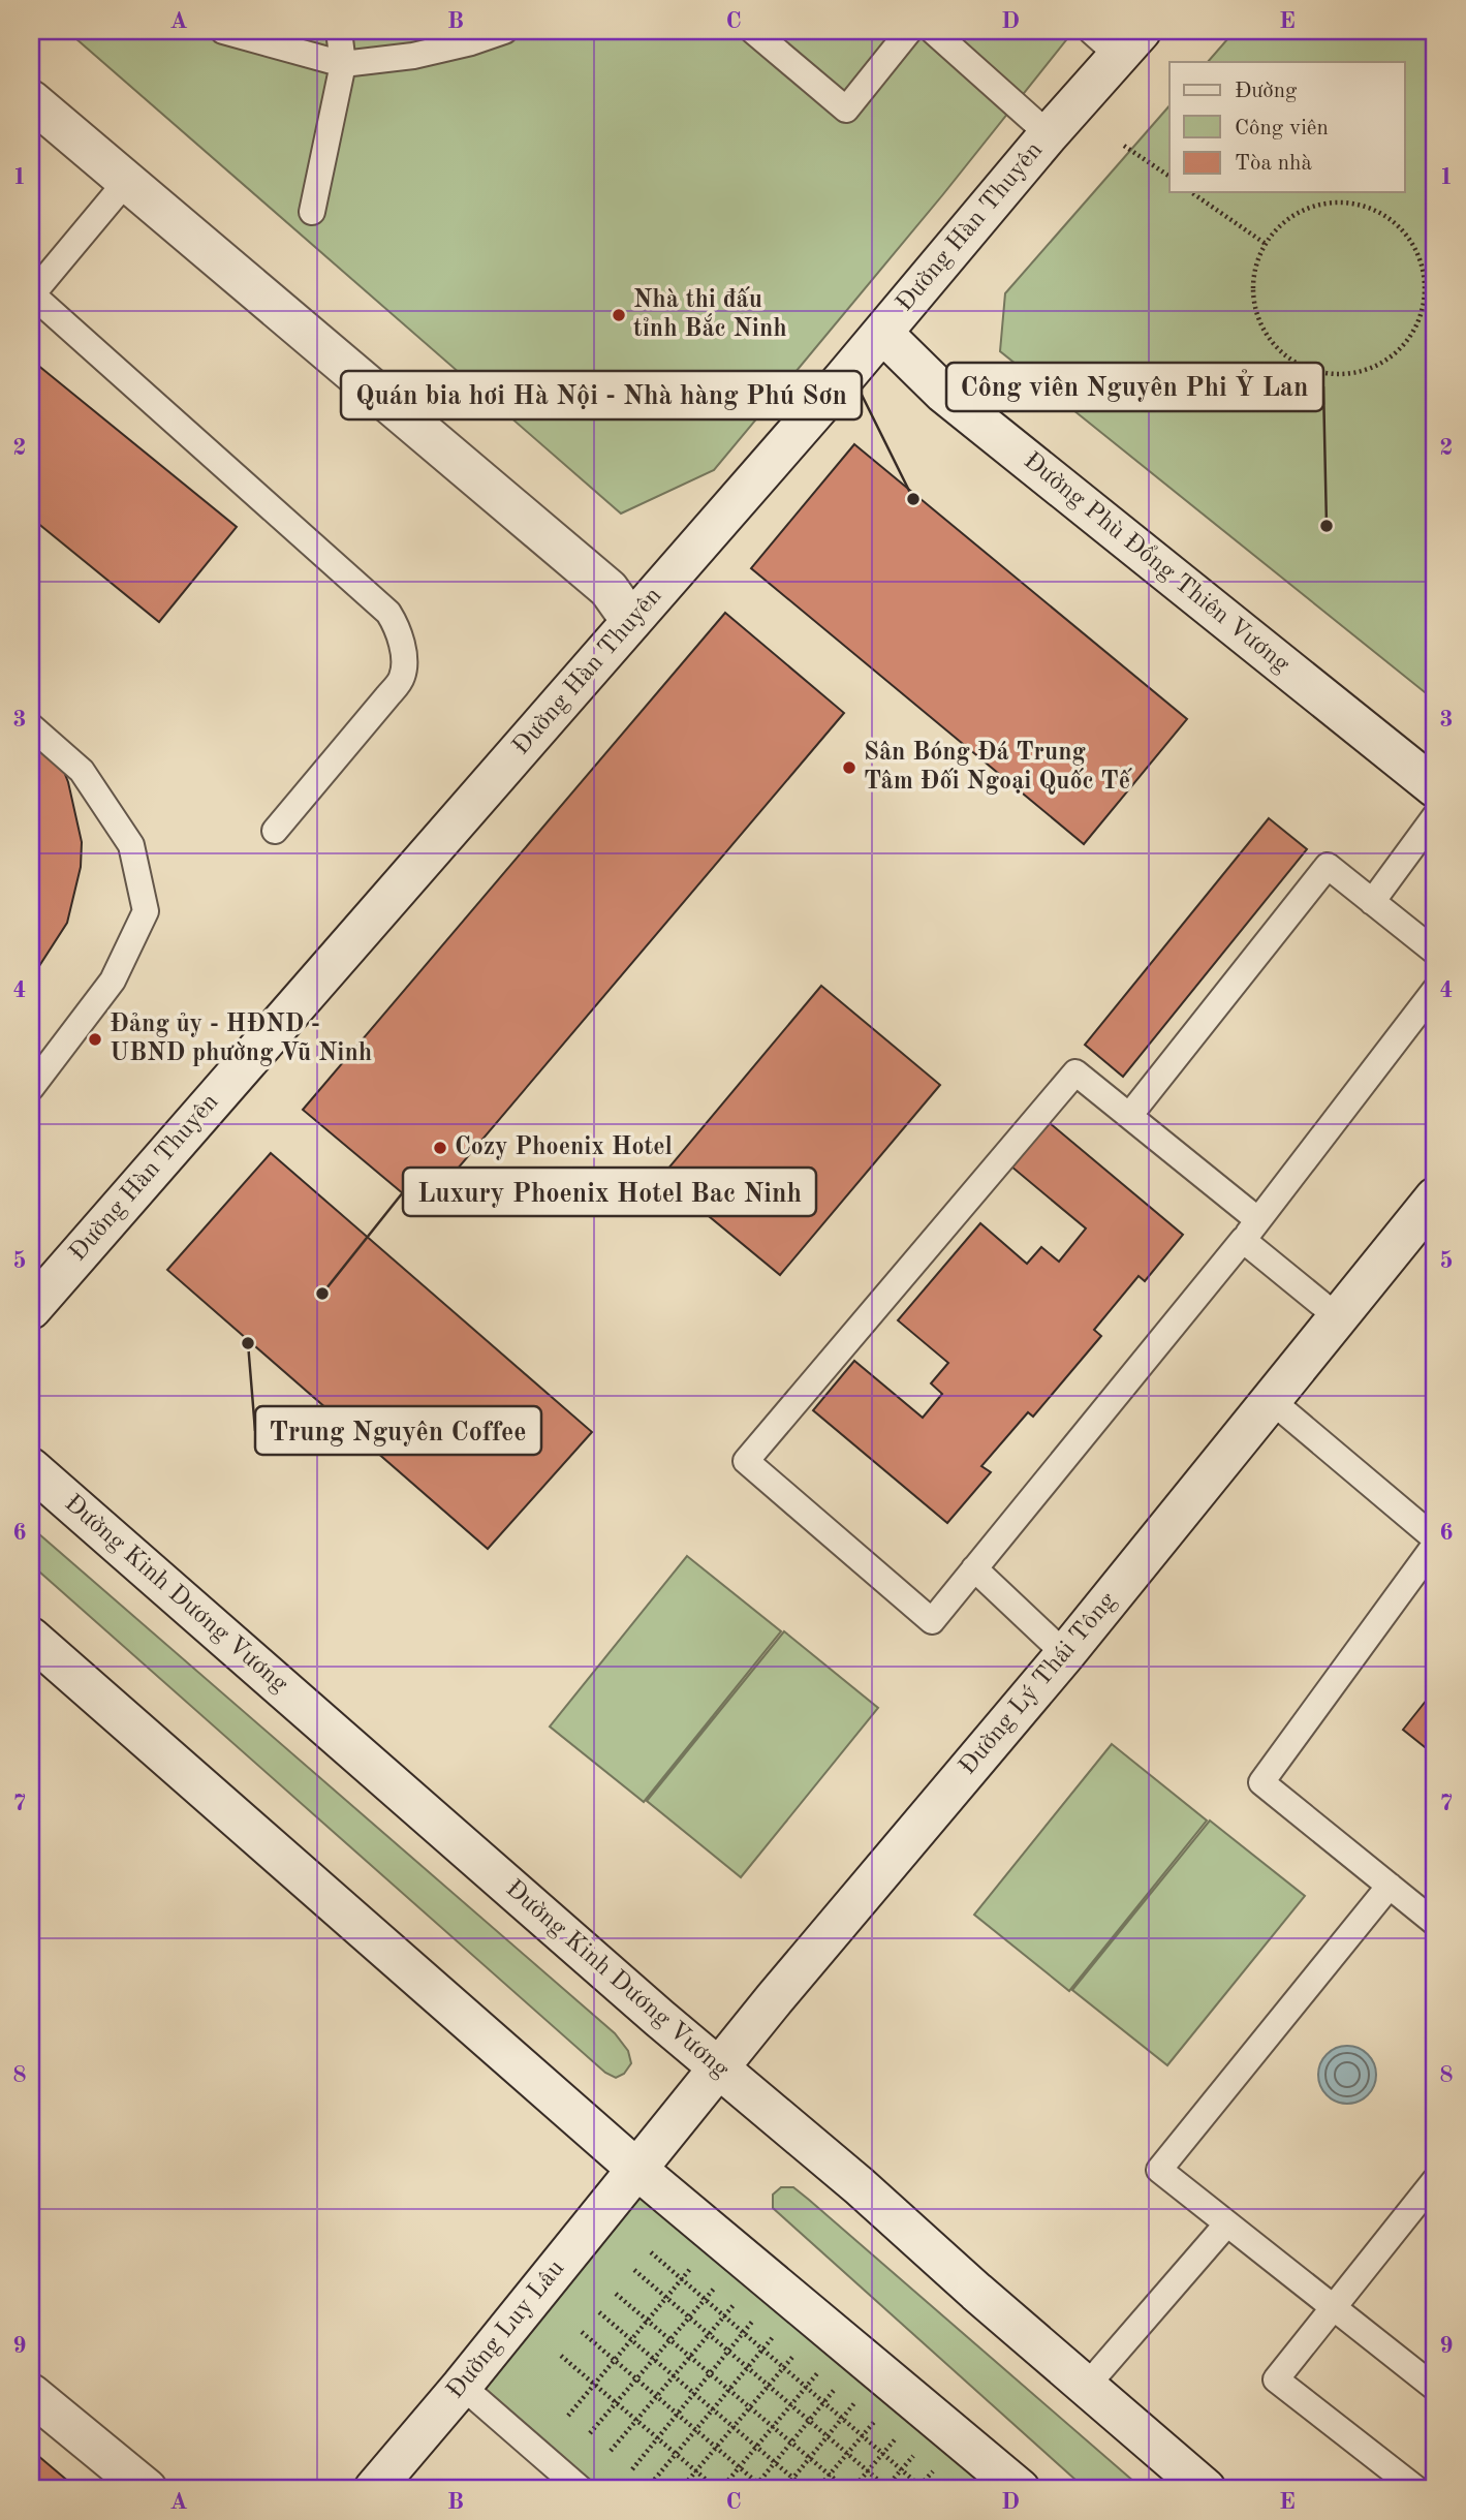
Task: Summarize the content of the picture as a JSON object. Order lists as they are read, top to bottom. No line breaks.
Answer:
{"streets":{"street":["Đường Hàn Thuyên","Đường Phù Đổng Thiên Vương","Đường Kinh Dương Vương","Đường Lý Thái Tông","Đường Luy Lâu"]},"crossings":[["Đường Hàn Thuyên","Đường Phù Đổng Thiên Vương"],["Đường Kinh Dương Vương","Đường Lý Thái Tông"],["Đường Lý Thái Tông","Đường Luy Lâu"]],"places":["Nhà thi đấu tỉnh Bắc Ninh","Quán bia hơi Hà Nội - Nhà hàng Phú Sơn","Công viên Nguyên Phi Ỷ Lan","Sân Bóng Đá Trung Tâm Đối Ngoại Quốc Tế","Đảng ủy - HĐND - UBND phường Vũ Ninh","Cozy Phoenix Hotel","Luxury Phoenix Hotel Bac Ninh","Trung Nguyên Coffee"],"legend":["Đường","Công viên","Tòa nhà"],"grid":{"columns":["A","B","C","D","E"],"rows":["1","2","3","4","5","6","7","8","9"]}}
